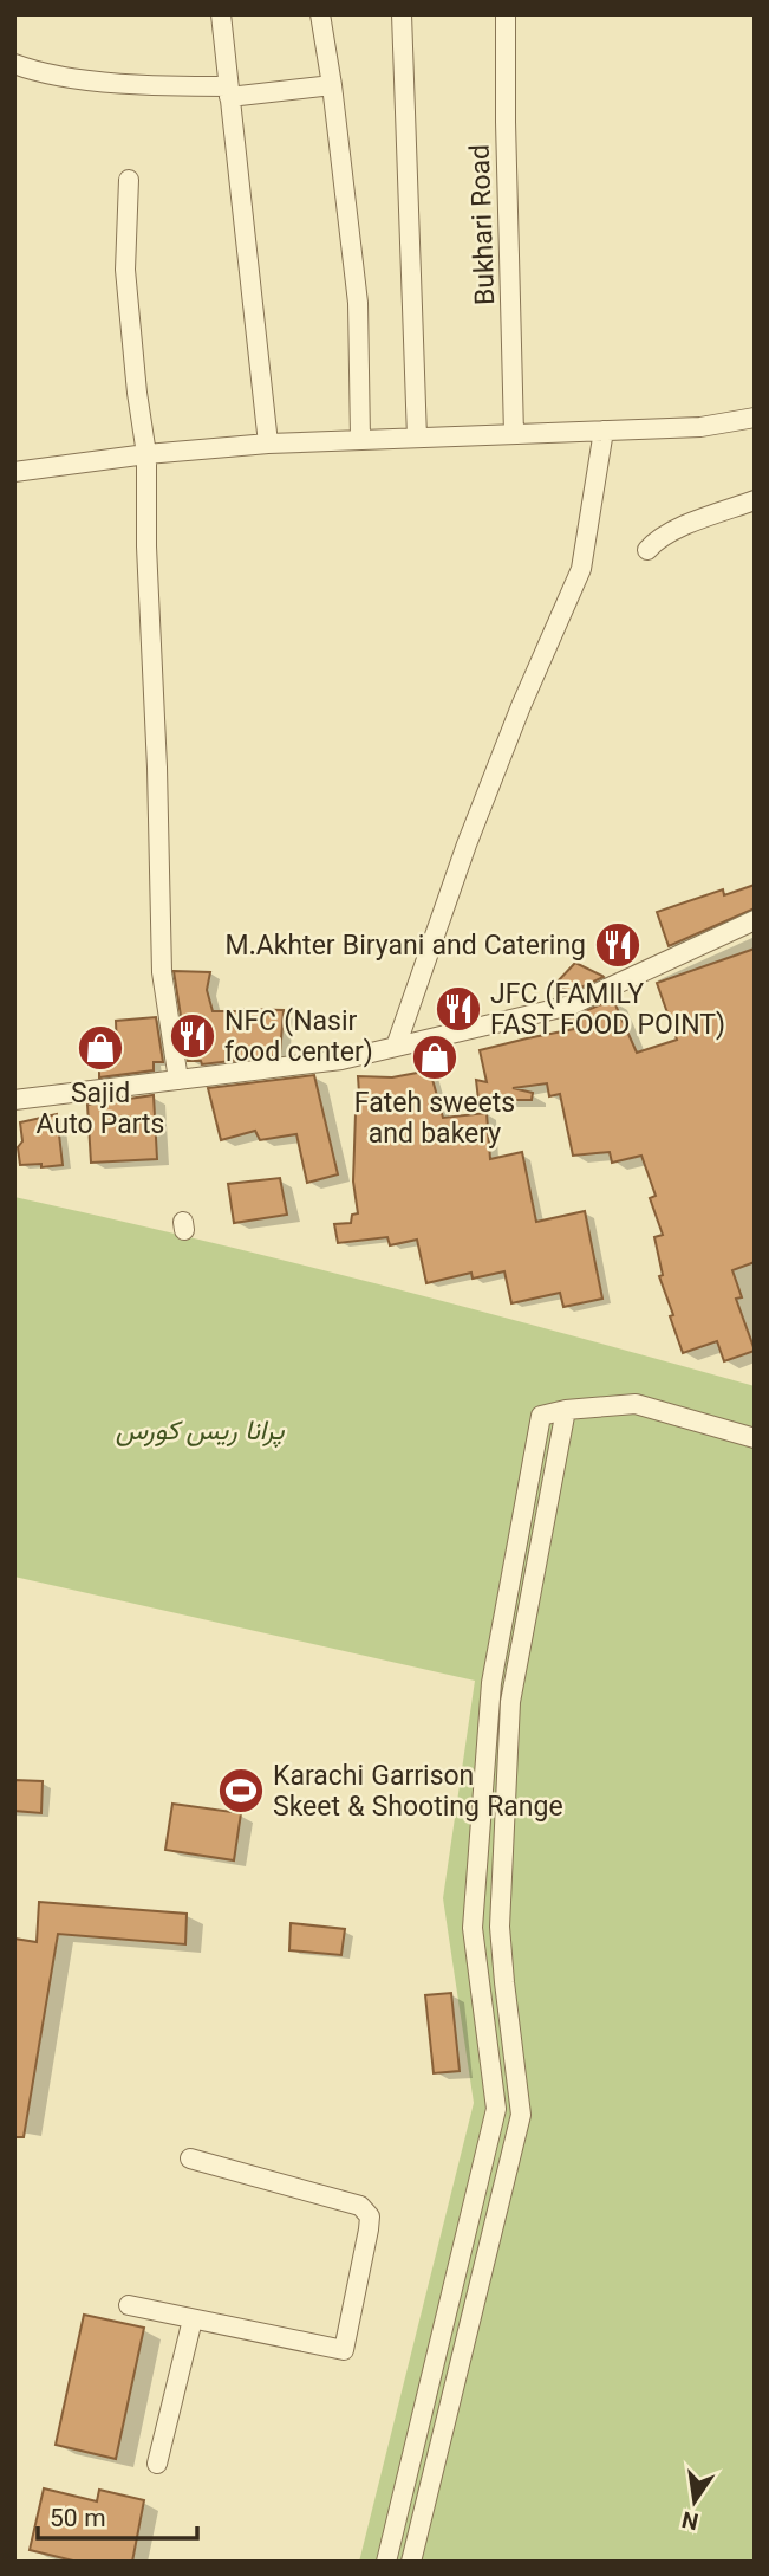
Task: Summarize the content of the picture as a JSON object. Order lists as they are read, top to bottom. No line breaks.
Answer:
{"streets":{"street":["Bukhari Road"]},"parks":["پرانا ریس کورس"],"places":{"restaurant":["M.Akhter Biryani and Catering","JFC (FAMILY FAST FOOD POINT)","NFC (Nasir food center)"],"shop":["Sajid Auto Parts","Fateh sweets and bakery"],"sports":["Karachi Garrison Skeet & Shooting Range"]},"scale_bar":"50 m","north":"bottom"}
